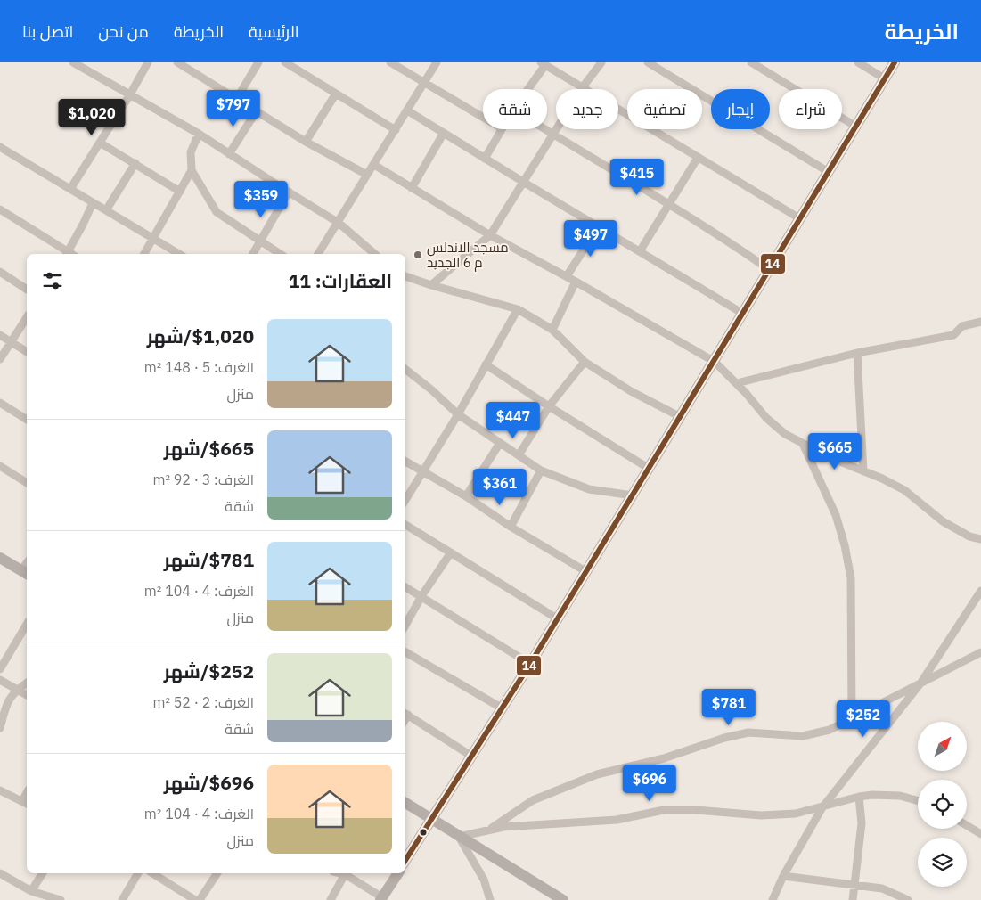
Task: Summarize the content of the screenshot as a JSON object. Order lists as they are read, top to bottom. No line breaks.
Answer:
{"places":["مسجد الاندلس م 6 الجديد"],"lines":["transit line 14"],"north":"top right","page":{"header":"الخريطة","nav":["الرئيسية","الخريطة","من نحن","اتصل بنا"],"chip":["شراء","إيجار","تصفية","جديد","شقة"],"price":["$797","$1,020","$415","$359","$497","$447","$665","$361","$781","$252","$696"],"heading":"العقارات: 11","list":[{"name":"$1,020/شهر","note":"الغرف: 5 · 148 m² · منزل"},{"name":"$665/شهر","note":"الغرف: 3 · 92 m² · شقة"},{"name":"$781/شهر","note":"الغرف: 4 · 104 m² · منزل"},{"name":"$252/شهر","note":"الغرف: 2 · 52 m² · شقة"},{"name":"$696/شهر","note":"الغرف: 4 · 104 m² · منزل"}]}}
